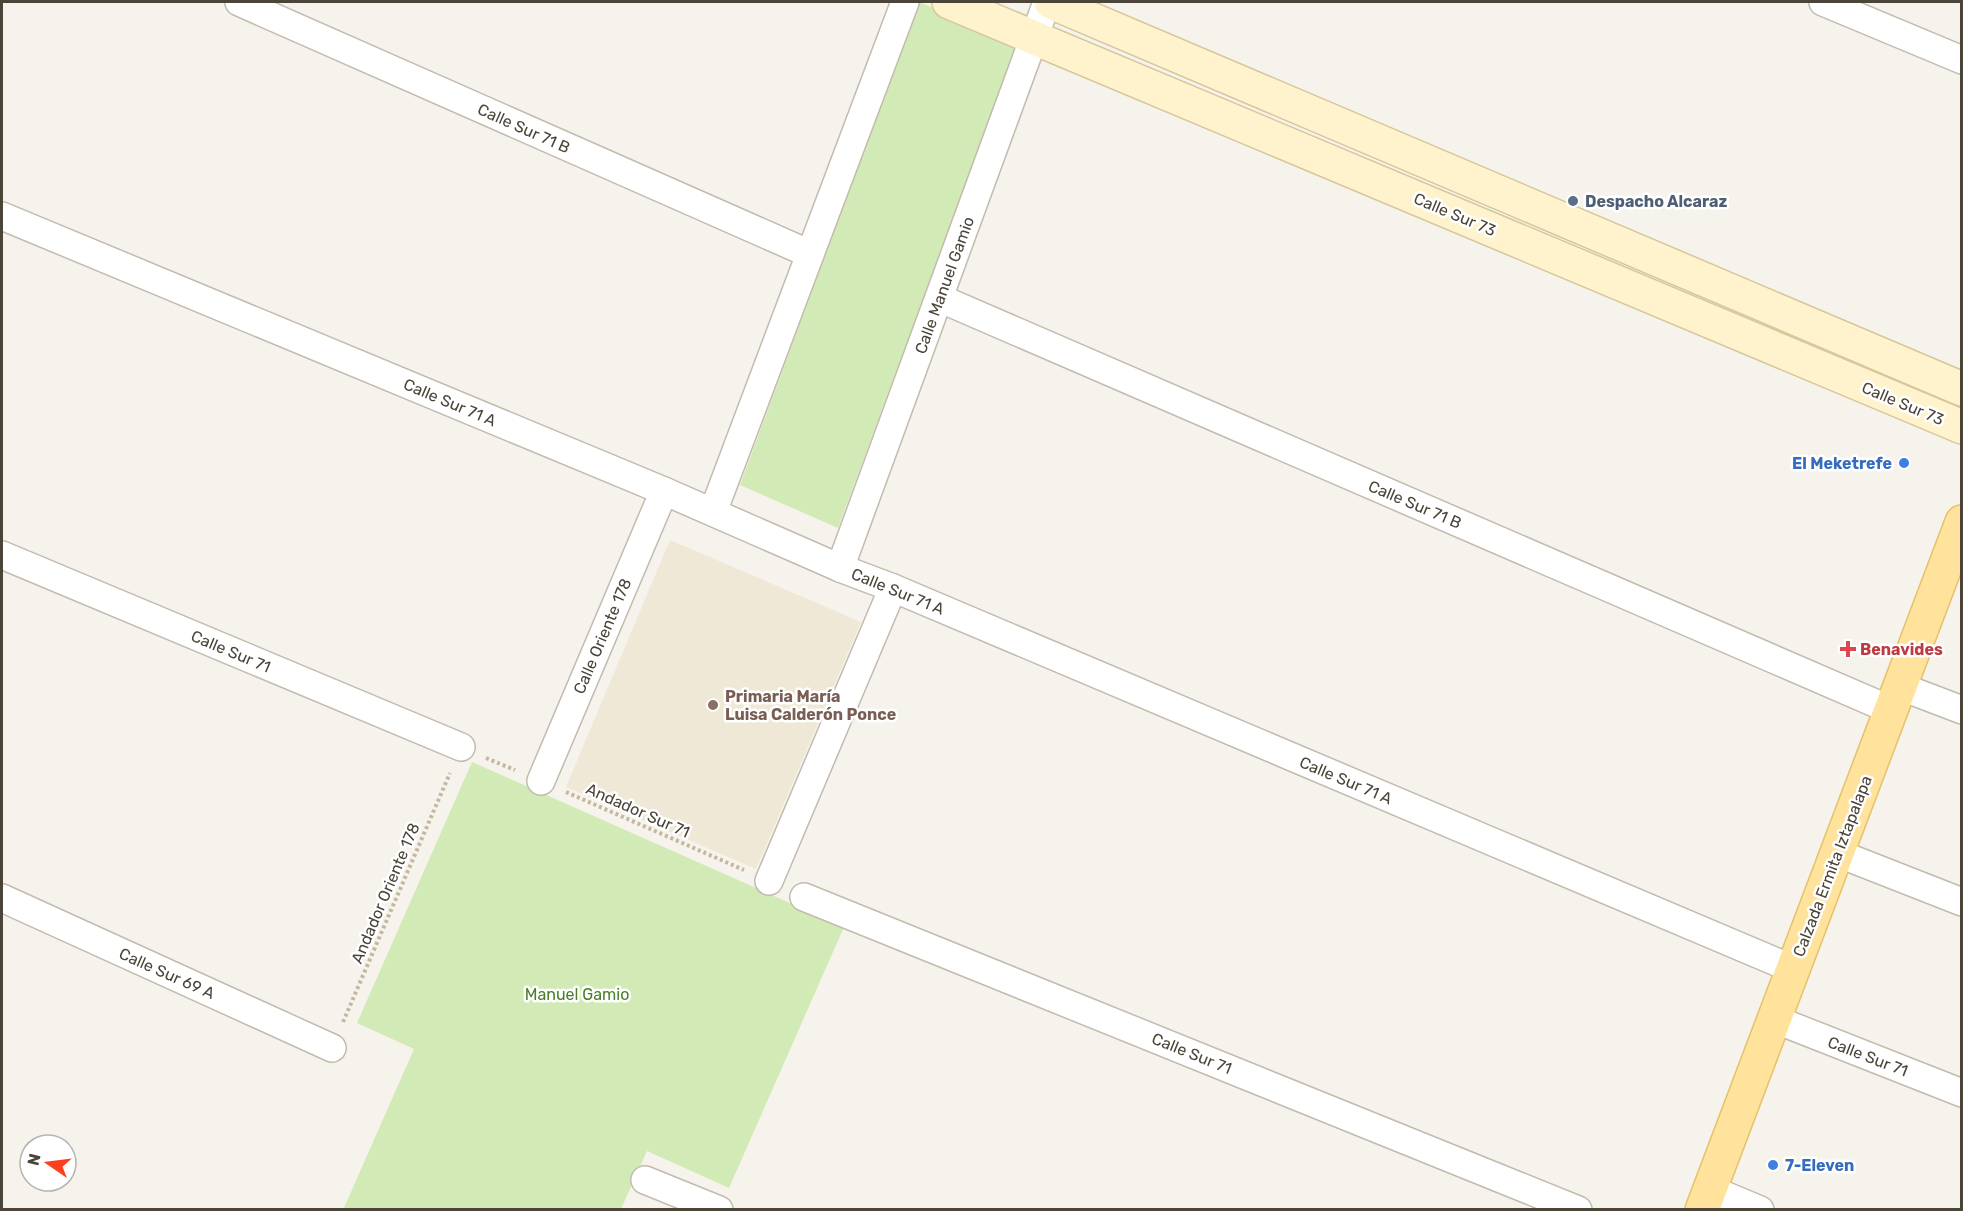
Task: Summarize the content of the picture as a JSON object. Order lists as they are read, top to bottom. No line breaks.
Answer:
{"streets":{"main road":["Calzada Ermita Iztapalapa"],"street":["Calle Sur 71 B","Calle Sur 73","Calle Manuel Gamio","Calle Sur 71 A","Calle Oriente 178","Calle Sur 71","Calle Sur 69 A"],"path":["Andador Sur 71","Andador Oriente 178"]},"crossings":[["Calle Sur 71 B","Calle Manuel Gamio"],["Calle Sur 71 B","Calzada Ermita Iztapalapa"],["Calle Sur 73","Calle Manuel Gamio"],["Calle Manuel Gamio","Calle Sur 71 A"],["Calle Sur 71 A","Calle Oriente 178"],["Calle Sur 71 A","Calzada Ermita Iztapalapa"],["Calle Oriente 178","Andador Sur 71"],["Calle Sur 71","Andador Sur 71"],["Calle Sur 71","Calzada Ermita Iztapalapa"],["Calle Sur 71","Andador Oriente 178"],["Andador Sur 71","Andador Oriente 178"],["Andador Oriente 178","Calle Sur 69 A"]],"parks":["Manuel Gamio"],"places":{"other":["Despacho Alcaraz","El Meketrefe","Primaria María Luisa Calderón Ponce","7-Eleven"],"health":["Benavides"]},"north":"left"}
